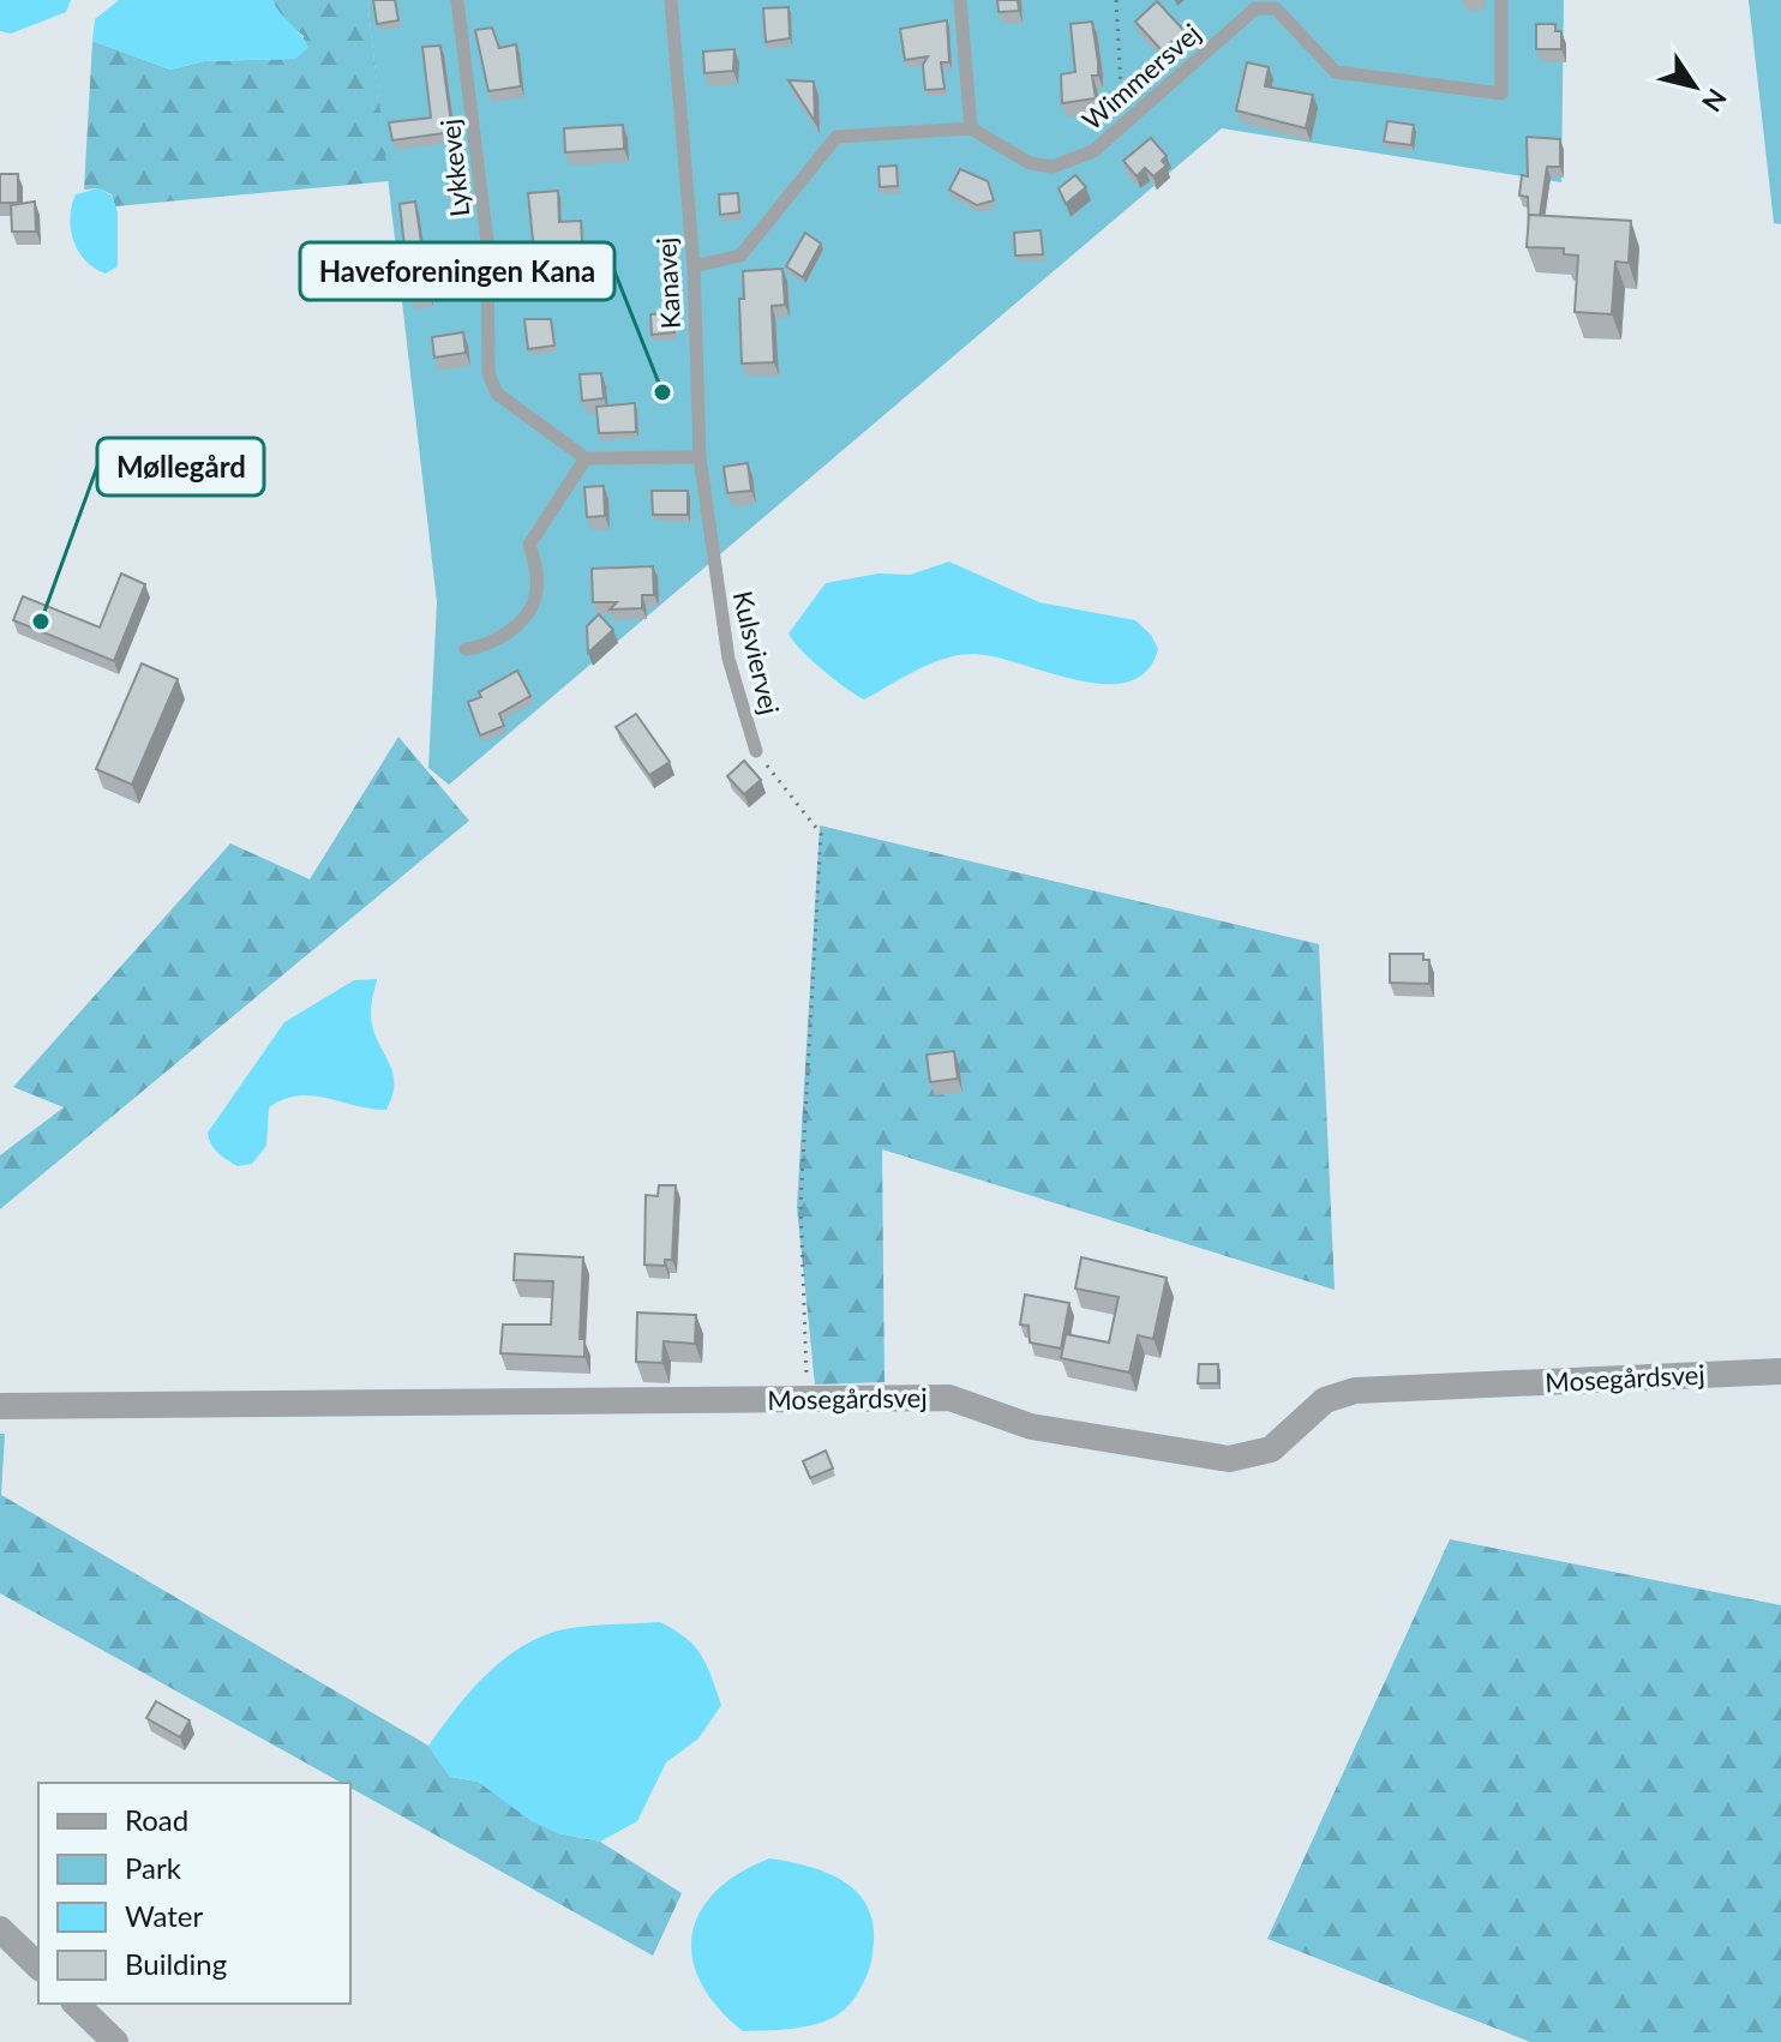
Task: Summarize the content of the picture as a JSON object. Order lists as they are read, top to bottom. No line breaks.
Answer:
{"streets":{"street":["Mosegårdsvej"],"lane":["Wimmersvej","Lykkevej","Kanavej","Kulsviervej"]},"crossings":[["Kanavej","Kulsviervej"]],"places":["Haveforeningen Kana","Møllegård"],"legend":["Road","Park","Water","Building"],"north":"bottom right"}
